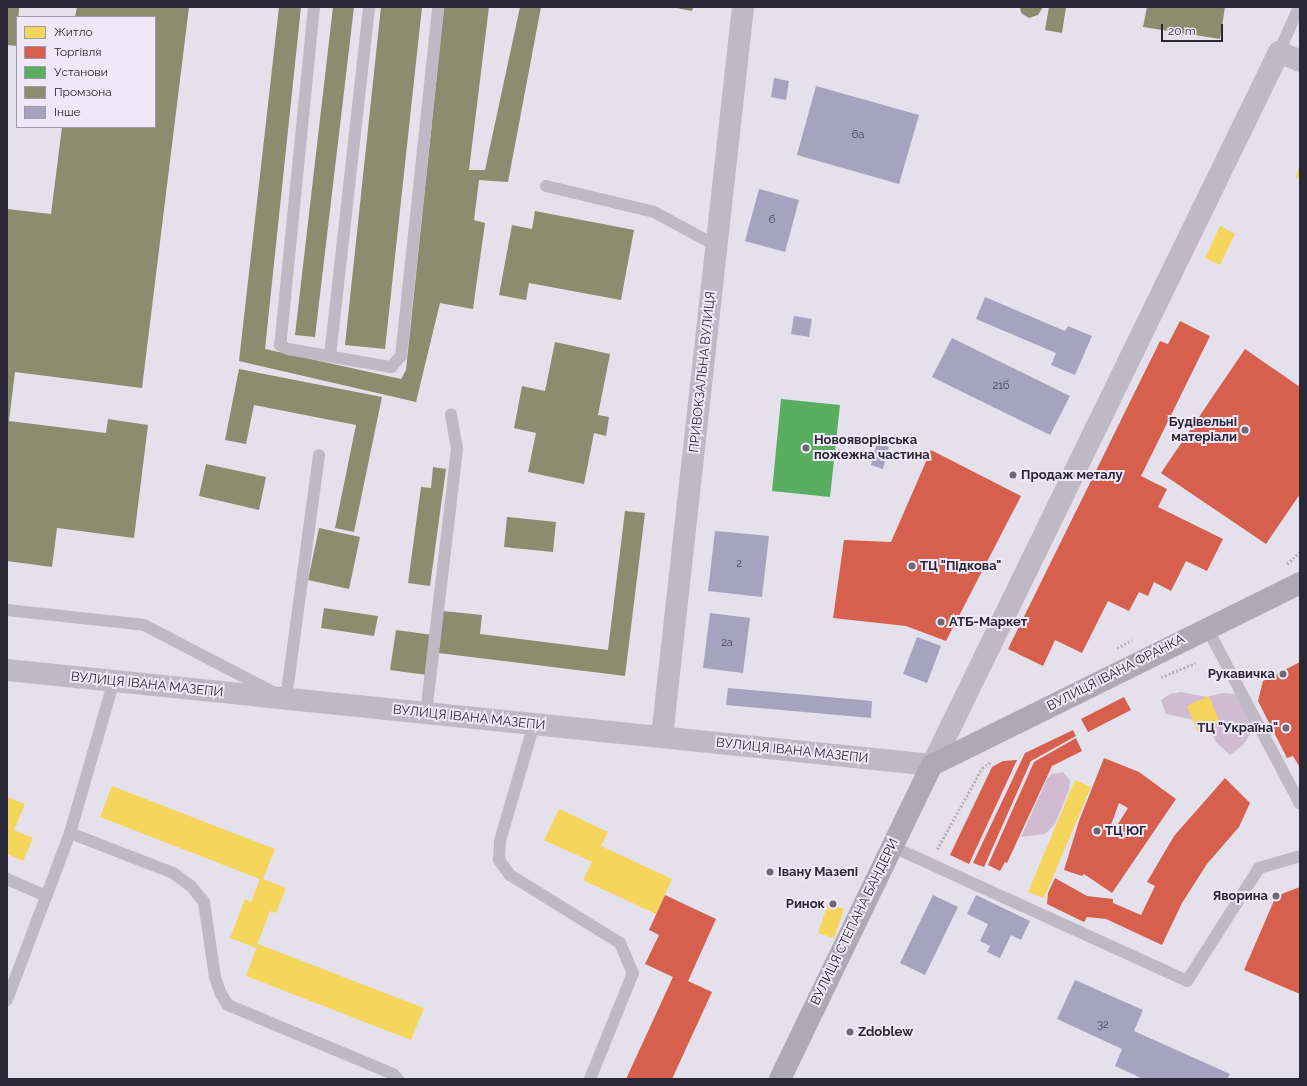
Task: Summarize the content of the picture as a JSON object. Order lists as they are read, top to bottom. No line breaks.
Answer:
{"streets":{"street":["ПРИВОКЗАЛЬНА ВУЛИЦЯ","ВУЛИЦЯ ІВАНА ФРАНКА","ВУЛИЦЯ ІВАНА МАЗЕПИ","ВУЛИЦЯ СТЕПАНА БАНДЕРИ"]},"crossings":[["ПРИВОКЗАЛЬНА ВУЛИЦЯ","ВУЛИЦЯ ІВАНА МАЗЕПИ"],["ВУЛИЦЯ ІВАНА ФРАНКА","ВУЛИЦЯ ІВАНА МАЗЕПИ"],["ВУЛИЦЯ ІВАНА ФРАНКА","ВУЛИЦЯ СТЕПАНА БАНДЕРИ"],["ВУЛИЦЯ ІВАНА МАЗЕПИ","ВУЛИЦЯ СТЕПАНА БАНДЕРИ"]],"places":["Будівельні матеріали","Новояворівська пожежна частина","Продаж металу","ТЦ \"Підкова\"","АТБ-Маркет","Рукавичка","ТЦ \"Україна\"","ТЦ ЮГ","Івану Мазепі","Яворина","Ринок","Zdoblew"],"house_numbers":["6а","6","21б","2","2а","32"],"legend":["Житло","Торгівля","Установи","Промзона","Інше"],"scale_bar":"20 m"}
